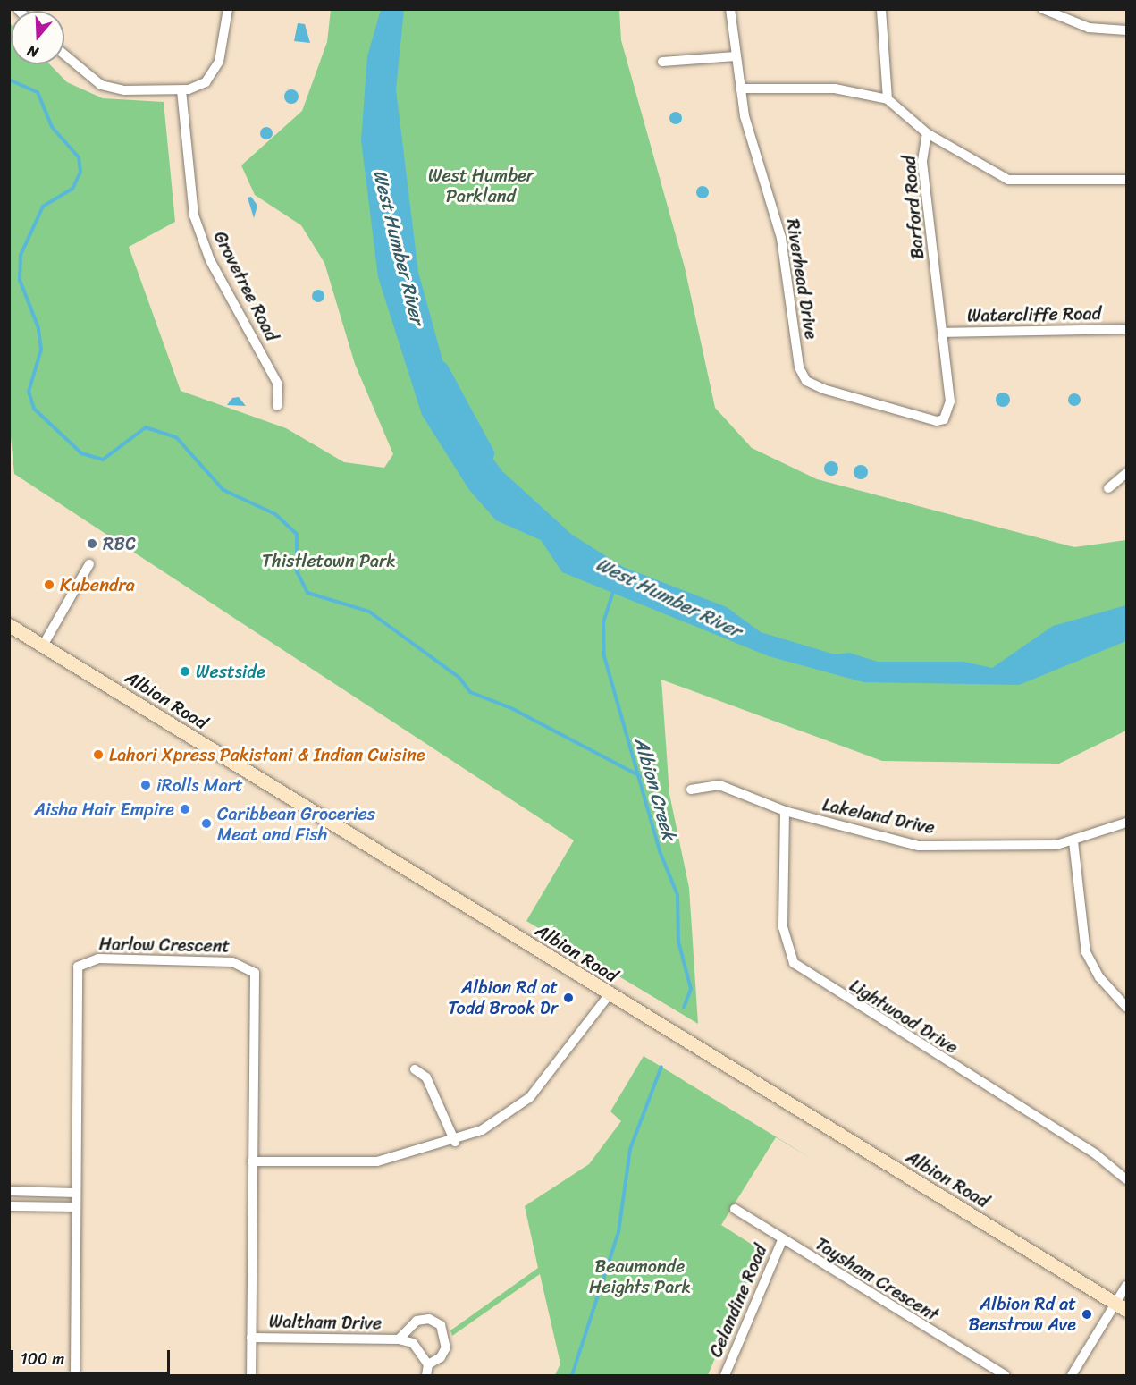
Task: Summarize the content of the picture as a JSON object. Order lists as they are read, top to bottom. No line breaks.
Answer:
{"streets":{"main road":["Albion Road"],"street":["Barford Road","Riverhead Drive","Grovetree Road","Watercliffe Road","Lakeland Drive","Harlow Crescent","Lightwood Drive","Taysham Crescent","Celandine Road","Waltham Drive"]},"crossings":[["Barford Road","Riverhead Drive"],["Barford Road","Watercliffe Road"],["Lakeland Drive","Lightwood Drive"],["Harlow Crescent","Waltham Drive"],["Taysham Crescent","Celandine Road"]],"water":["West Humber River","Albion Creek"],"parks":["West Humber Parkland","Thistletown Park","Beaumonde Heights Park"],"places":["RBC","Kubendra","Westside","Lahori Xpress Pakistani & Indian Cuisine","iRolls Mart","Aisha Hair Empire","Caribbean Groceries Meat and Fish","Albion Rd at Todd Brook Dr","Albion Rd at Benstrow Ave"],"scale_bar":"100 m","north":"bottom"}
